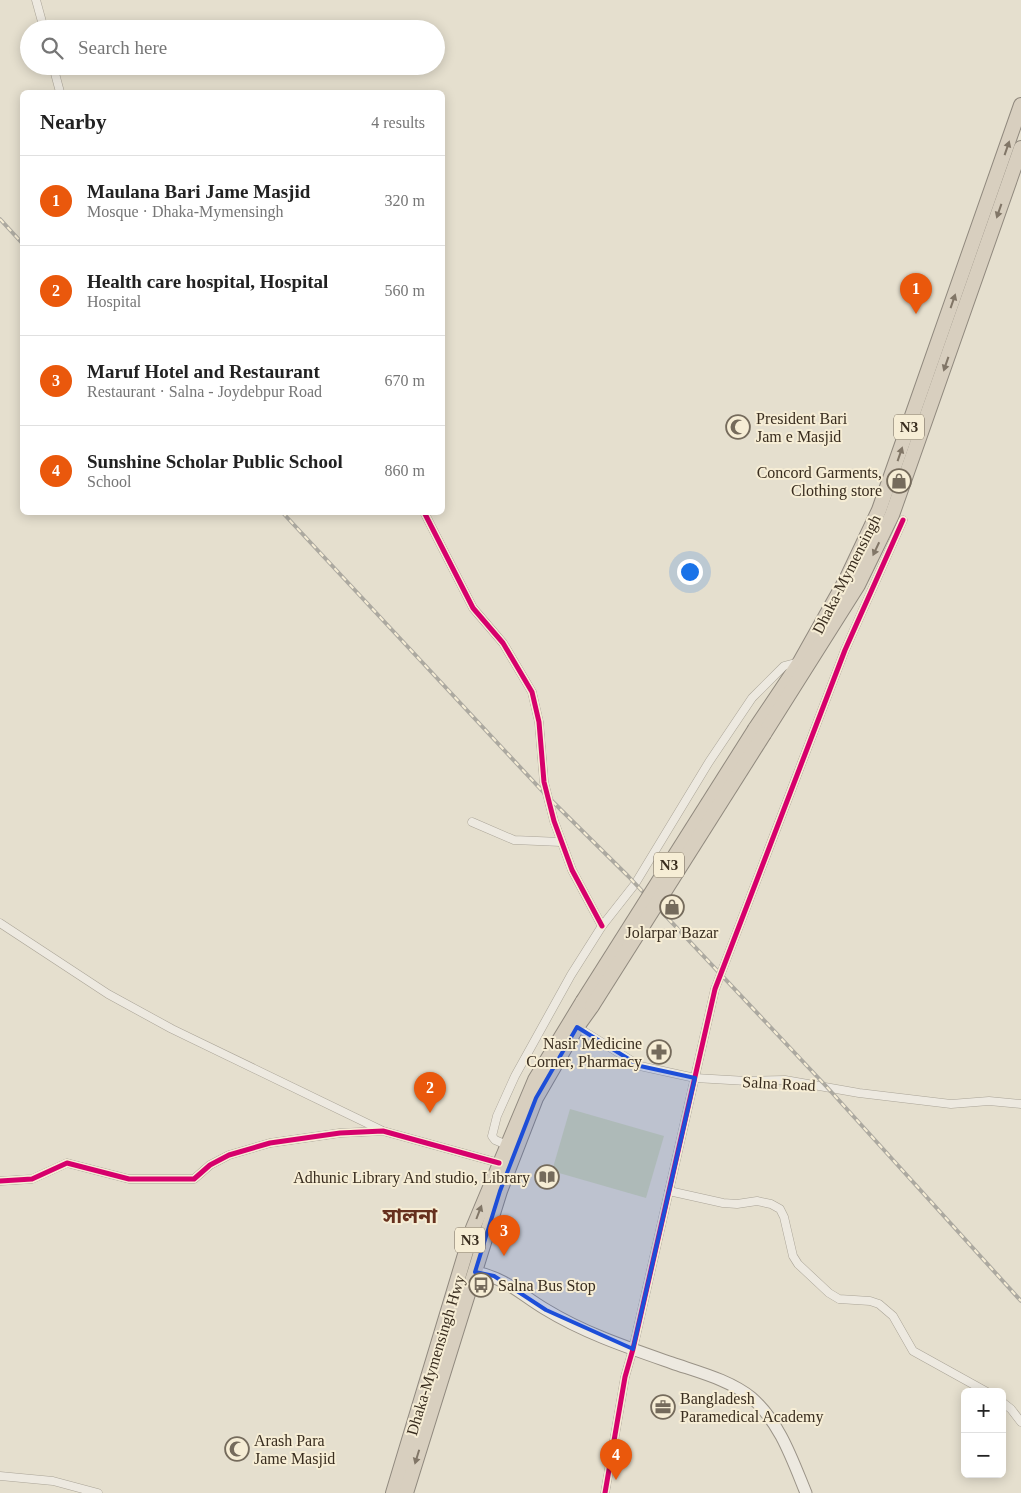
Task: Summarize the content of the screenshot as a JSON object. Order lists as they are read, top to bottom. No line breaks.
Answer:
{"streets":{"highway":["N3","Dhaka-Mymensingh","Dhaka-Mymensingh Hwy"],"street":["Salna Road"]},"crossings":[["Dhaka-Mymensingh","Dhaka-Mymensingh Hwy"],["Salna Road","Dhaka-Mymensingh Hwy"]],"districts":["সালনা"],"places":{"mosque":["President Bari Jam e Masjid","Arash Para Jame Masjid"],"shop":["Concord Garments, Clothing store","Jolarpar Bazar"],"pharmacy":["Nasir Medicine Corner, Pharmacy"],"library":["Adhunic Library And studio, Library"],"bus stop":["Salna Bus Stop"],"office":["Bangladesh Paramedical Academy"]},"page":{"search":"Search here","heading":["Nearby","4 results"],"list":[{"mark":"1","name":"Maulana Bari Jame Masjid","note":"Mosque · Dhaka-Mymensingh","value":"320 m"},{"mark":"2","name":"Health care hospital, Hospital","note":"Hospital","value":"560 m"},{"mark":"3","name":"Maruf Hotel and Restaurant","note":"Restaurant · Salna - Joydebpur Road","value":"670 m"},{"mark":"4","name":"Sunshine Scholar Public School","note":"School","value":"860 m"}],"pins":["1","2","3","4"],"map_buttons":["+","−"]}}
